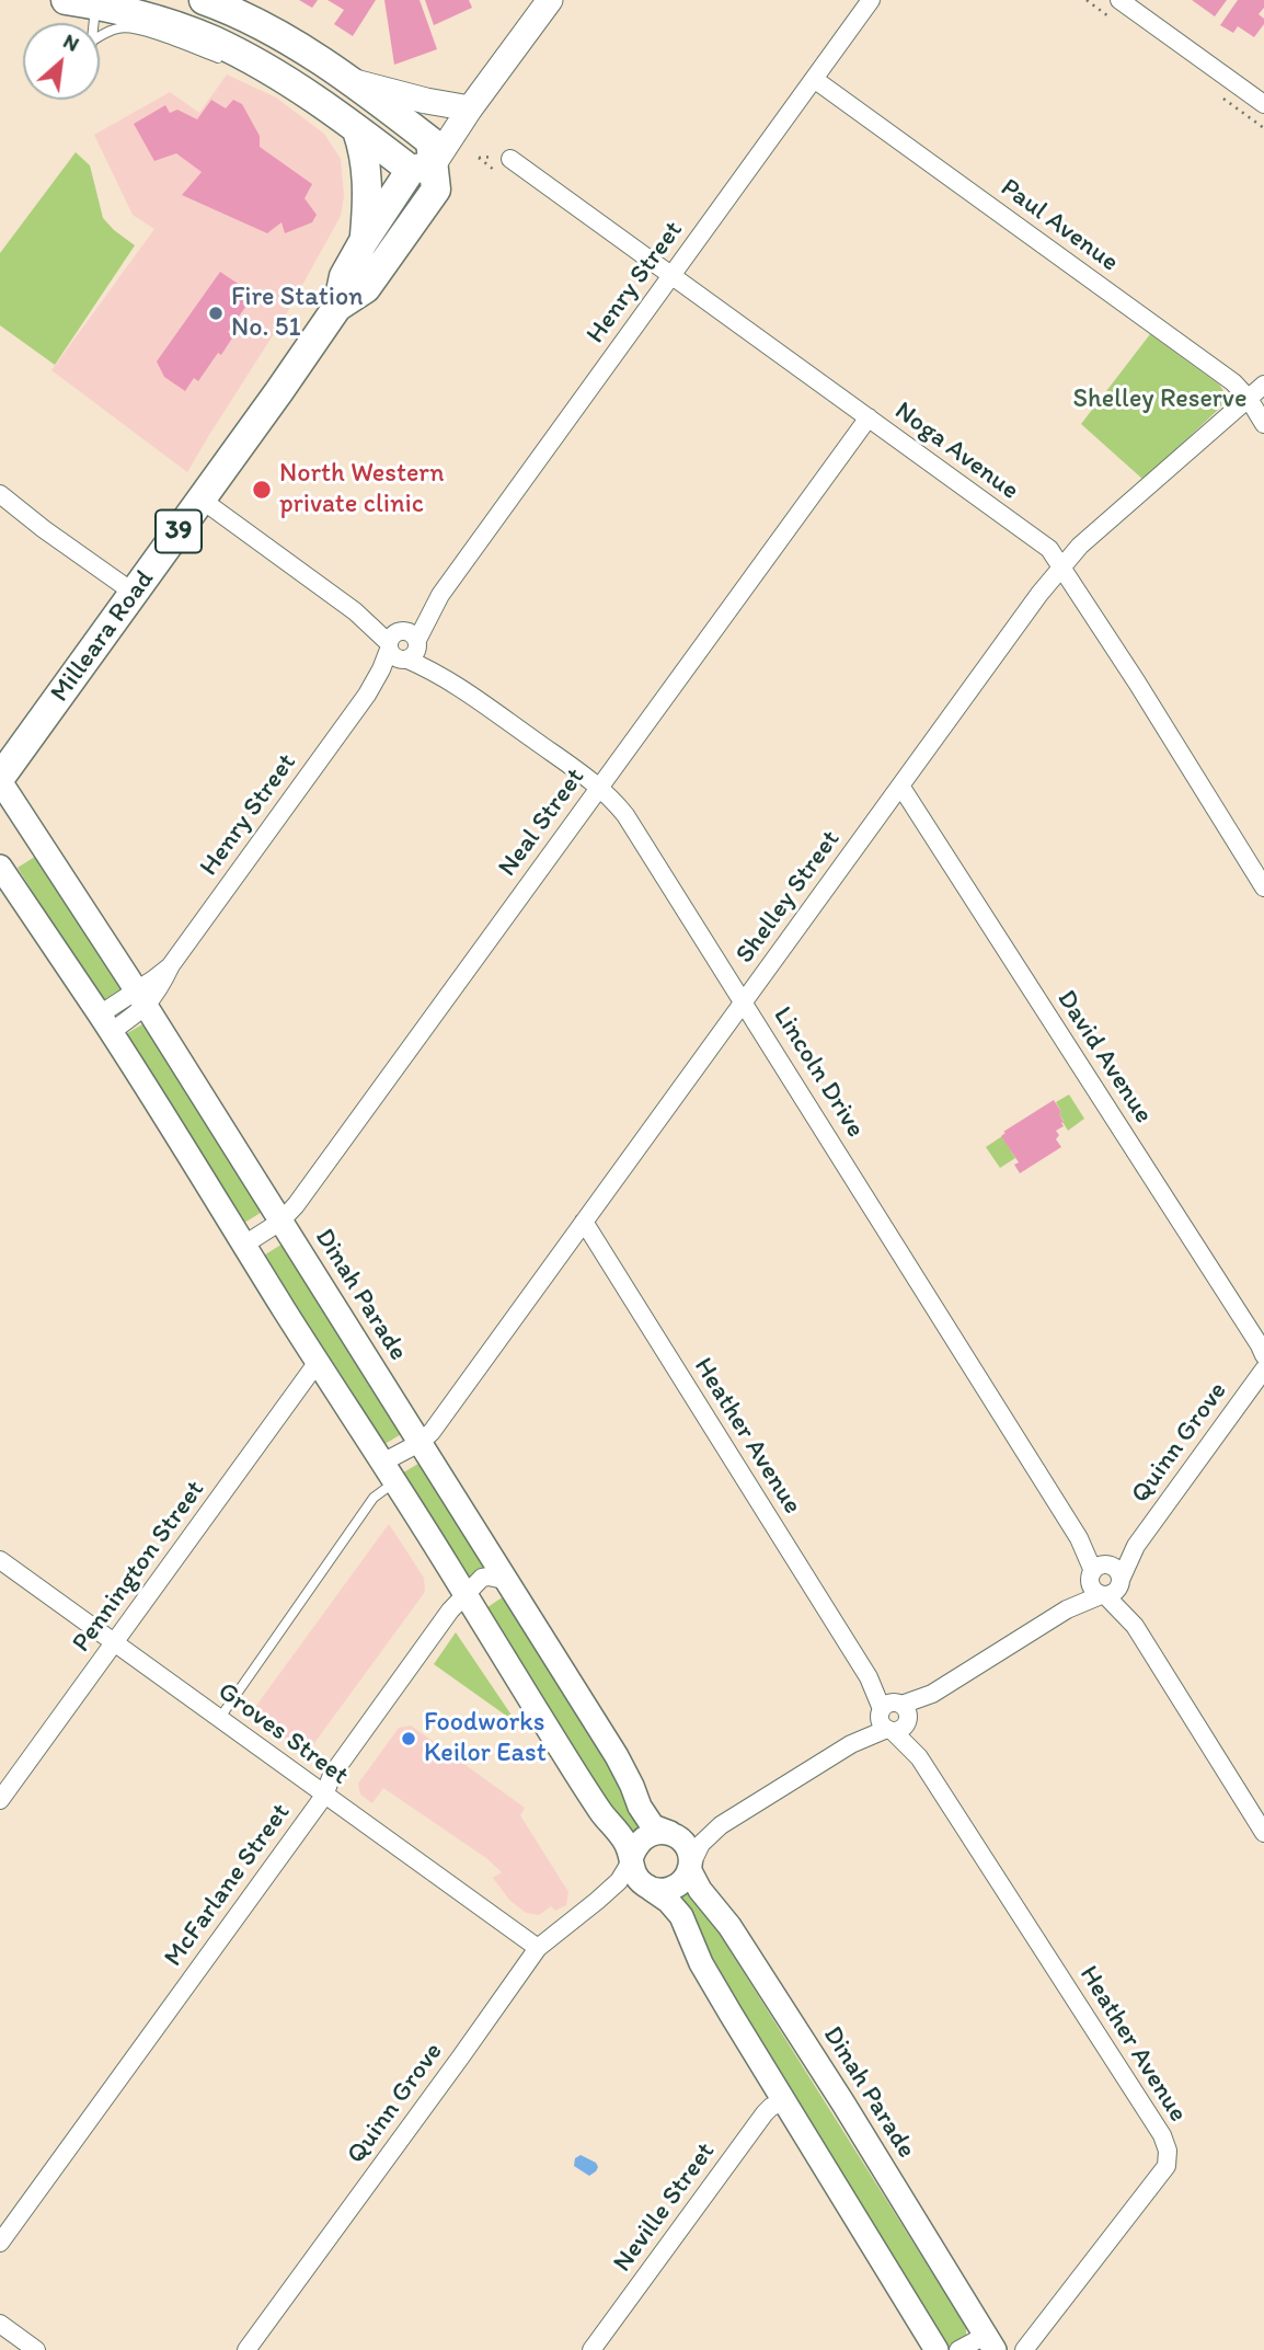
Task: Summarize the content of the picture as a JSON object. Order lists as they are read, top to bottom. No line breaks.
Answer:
{"streets":{"main road":["39","Milleara Road"],"street":["Paul Avenue","Henry Street","Noga Avenue","Neal Street","Shelley Street","David Avenue","Lincoln Drive","Dinah Parade","Heather Avenue","Quinn Grove","Pennington Street","Groves Street","McFarlane Street","Neville Street"]},"crossings":[["Paul Avenue","Henry Street"],["Paul Avenue","Shelley Street"],["Henry Street","Noga Avenue"],["Henry Street","Lincoln Drive"],["Henry Street","Dinah Parade"],["Noga Avenue","Neal Street"],["Noga Avenue","Shelley Street"],["39","Milleara Road"],["Milleara Road","Lincoln Drive"],["Milleara Road","Dinah Parade"],["Neal Street","Lincoln Drive"],["Neal Street","Dinah Parade"],["Shelley Street","David Avenue"],["Shelley Street","Lincoln Drive"],["Shelley Street","Dinah Parade"],["Shelley Street","Heather Avenue"],["Lincoln Drive","Quinn Grove"],["Dinah Parade","Quinn Grove"],["Dinah Parade","McFarlane Street"],["Heather Avenue","Quinn Grove"],["Quinn Grove","Groves Street"],["Pennington Street","Groves Street"],["Groves Street","McFarlane Street"]],"parks":["Shelley Reserve"],"places":["Fire Station No. 51","North Western private clinic","Foodworks Keilor East"],"north":"top right"}
